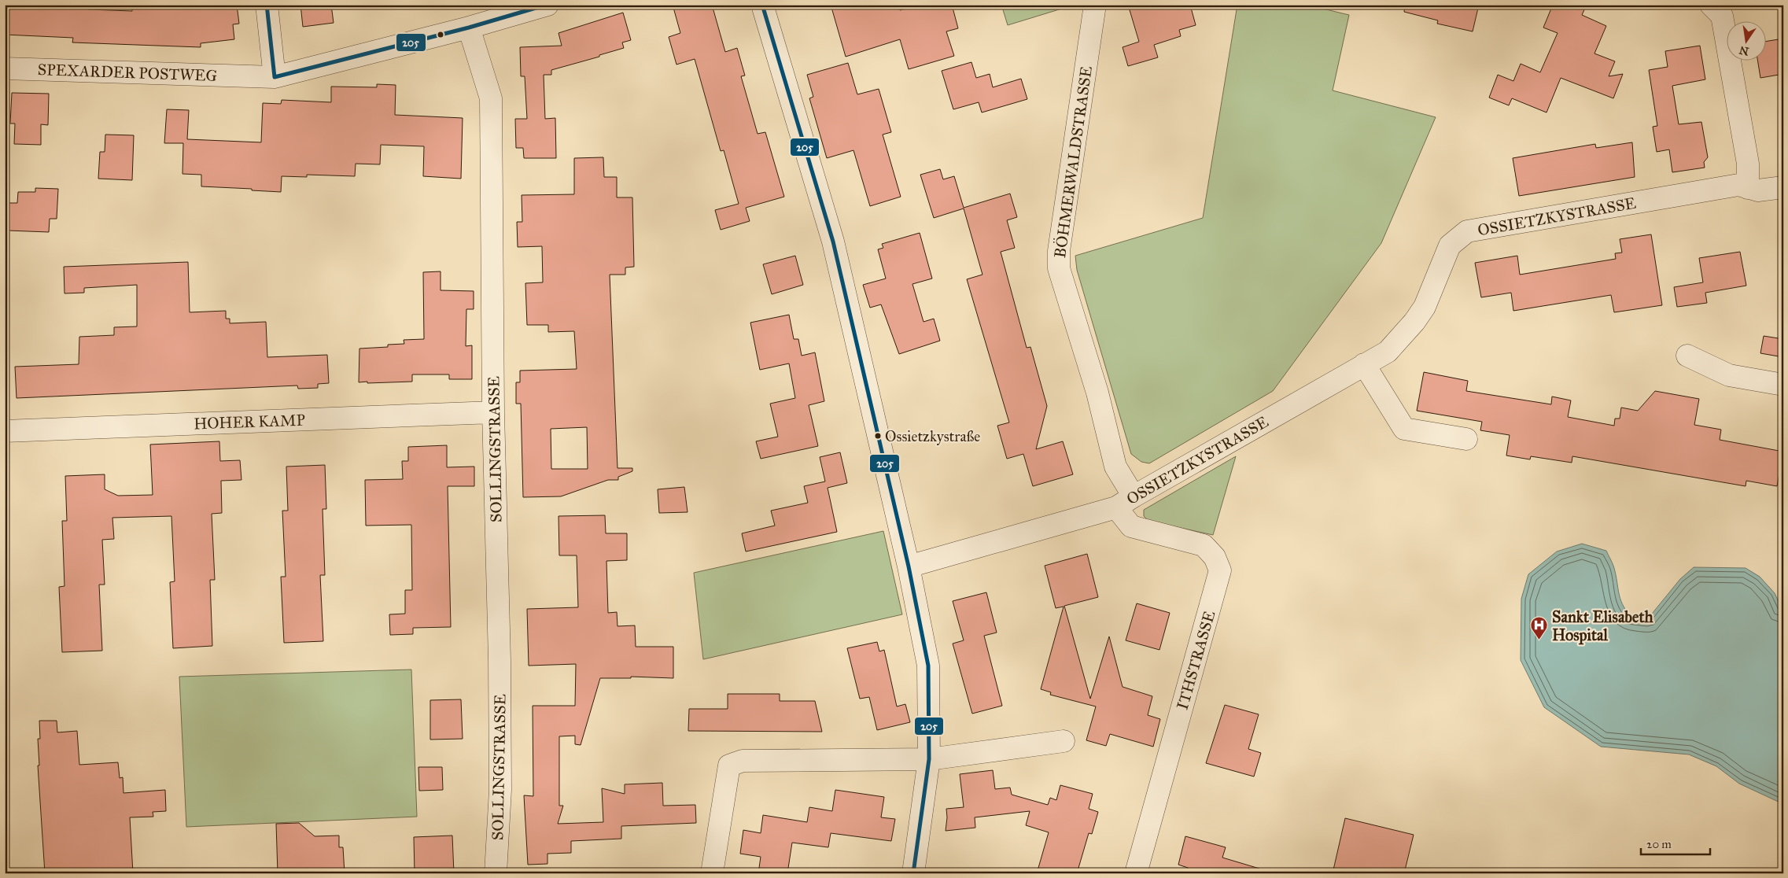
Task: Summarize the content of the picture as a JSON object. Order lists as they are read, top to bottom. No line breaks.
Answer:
{"streets":{"street":["SPEXARDER POSTWEG","BÖHMERWALDSTRASSE","OSSIETZKYSTRASSE","HOHER KAMP","SOLLINGSTRASSE","ITHSTRASSE"]},"crossings":[["SPEXARDER POSTWEG","SOLLINGSTRASSE"],["BÖHMERWALDSTRASSE","OSSIETZKYSTRASSE"],["BÖHMERWALDSTRASSE","ITHSTRASSE"],["OSSIETZKYSTRASSE","ITHSTRASSE"],["HOHER KAMP","SOLLINGSTRASSE"]],"places":{"other":["Ossietzkystraße"],"hospital":["Sankt Elisabeth Hospital"]},"lines":["transit line 205"],"scale_bar":"20 m","north":"bottom"}
